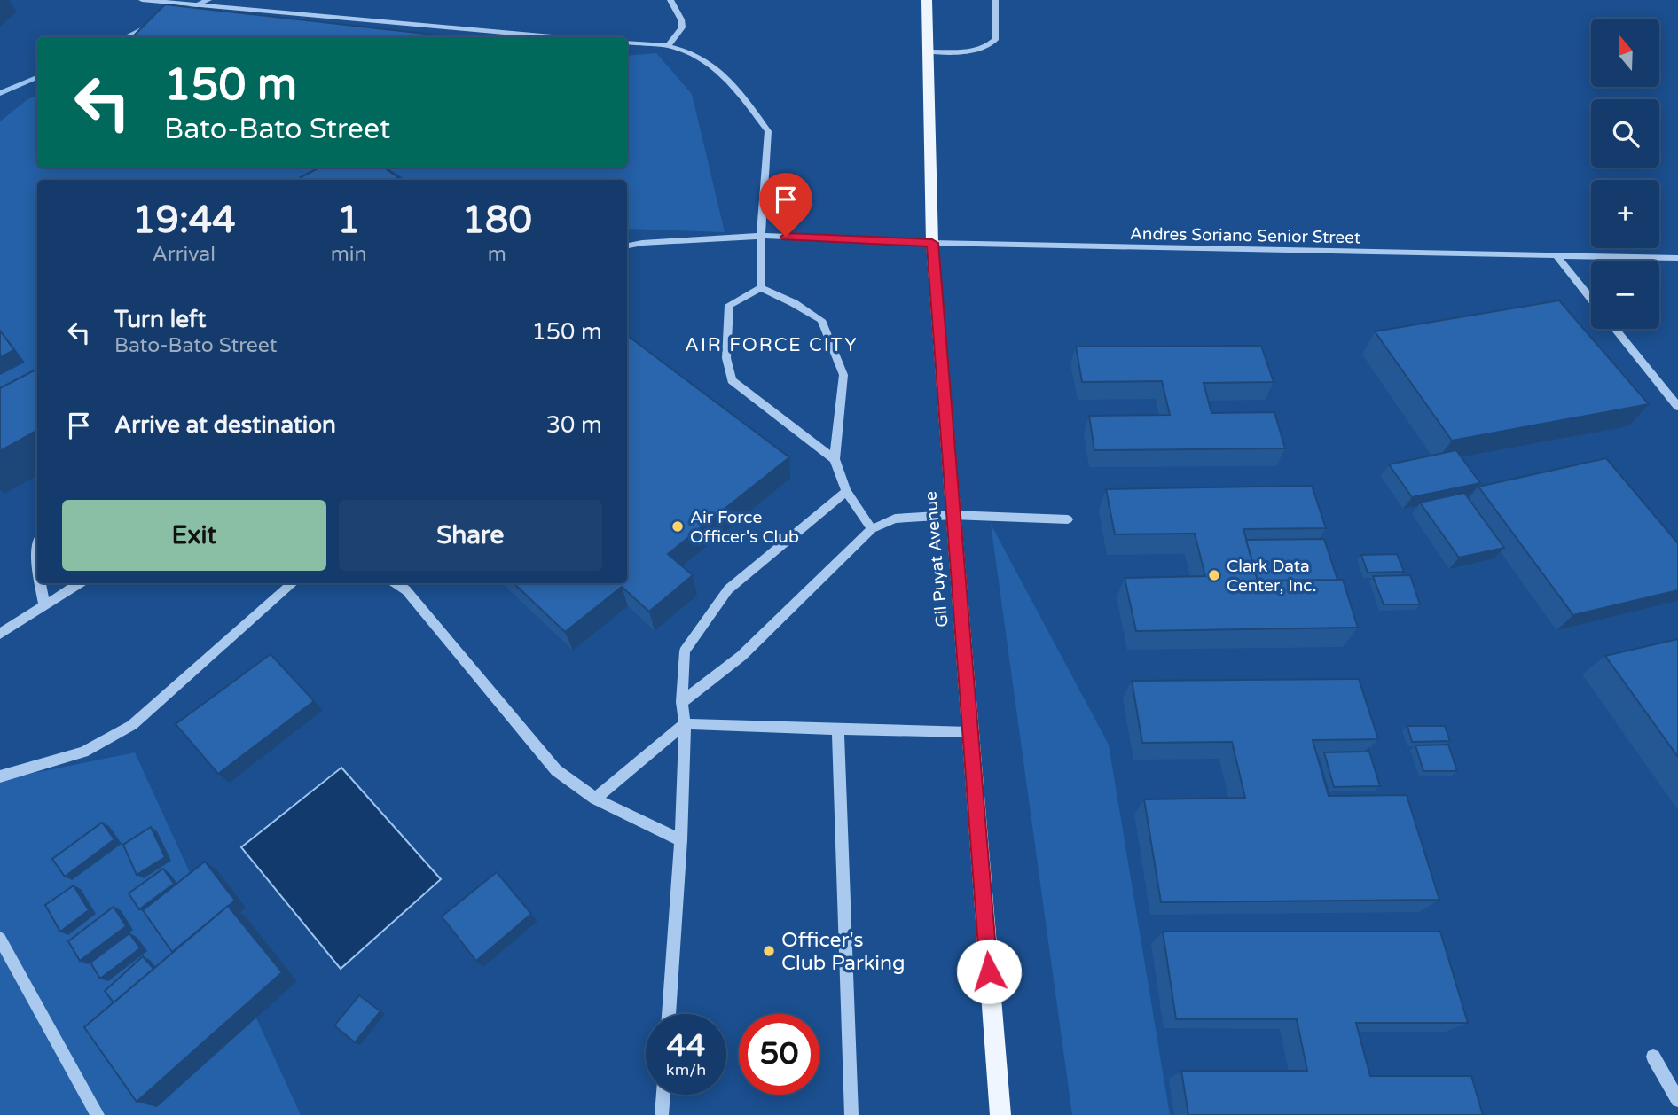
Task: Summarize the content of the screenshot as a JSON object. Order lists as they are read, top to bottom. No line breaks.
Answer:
{"streets":{"main road":["Gil Puyat Avenue"],"street":["Andres Soriano Senior Street"]},"crossings":[["Andres Soriano Senior Street","Gil Puyat Avenue"]],"districts":["AIR FORCE CITY"],"places":["Air Force Officer's Club","Clark Data Center, Inc.","Officer's Club Parking"],"north":"top","page":{"map_buttons":["+","−"],"turn":["150 m","Bato-Bato Street"],"eta":["19:44","Arrival","1","min","180","m"],"list":[{"name":"Turn left","note":"Bato-Bato Street","value":"150 m"},{"name":"Arrive at destination","value":"30 m"}],"buttons":["Exit","Share"],"speed":"44 km/h","limit":"50"}}
